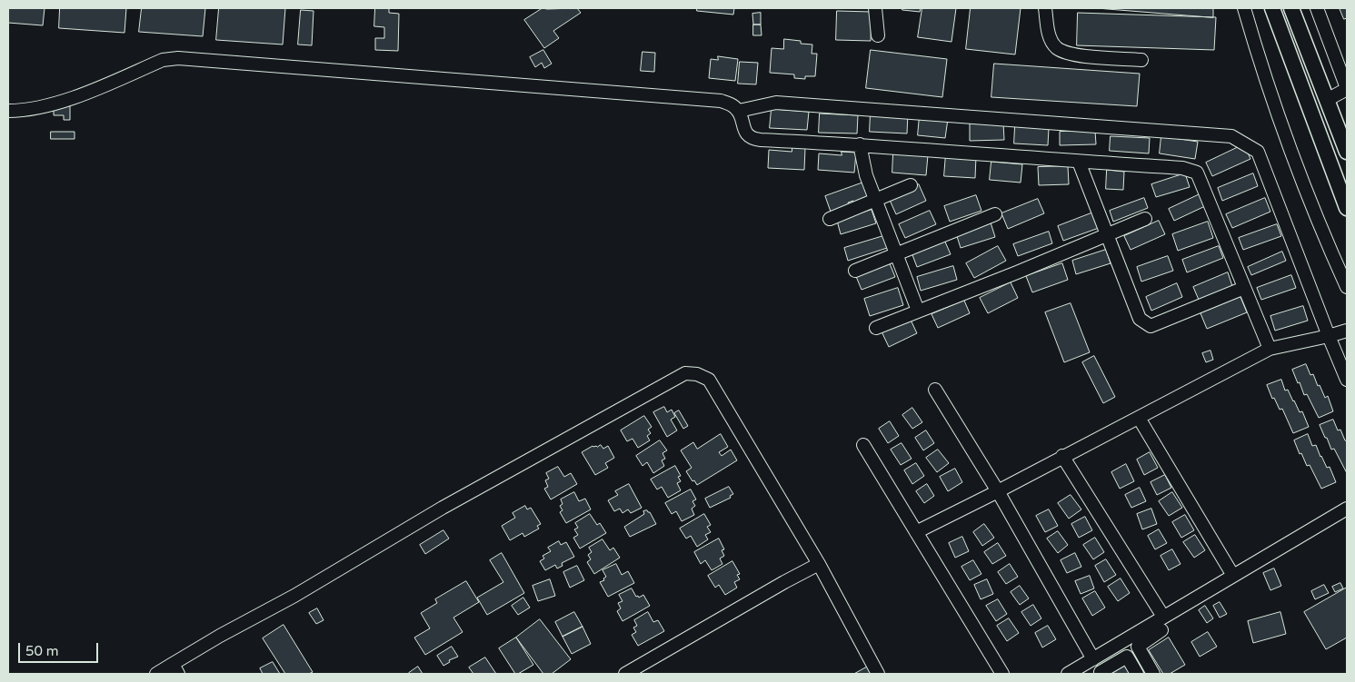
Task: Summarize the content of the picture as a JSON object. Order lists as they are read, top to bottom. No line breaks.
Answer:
{"scale_bar":"50 m"}
